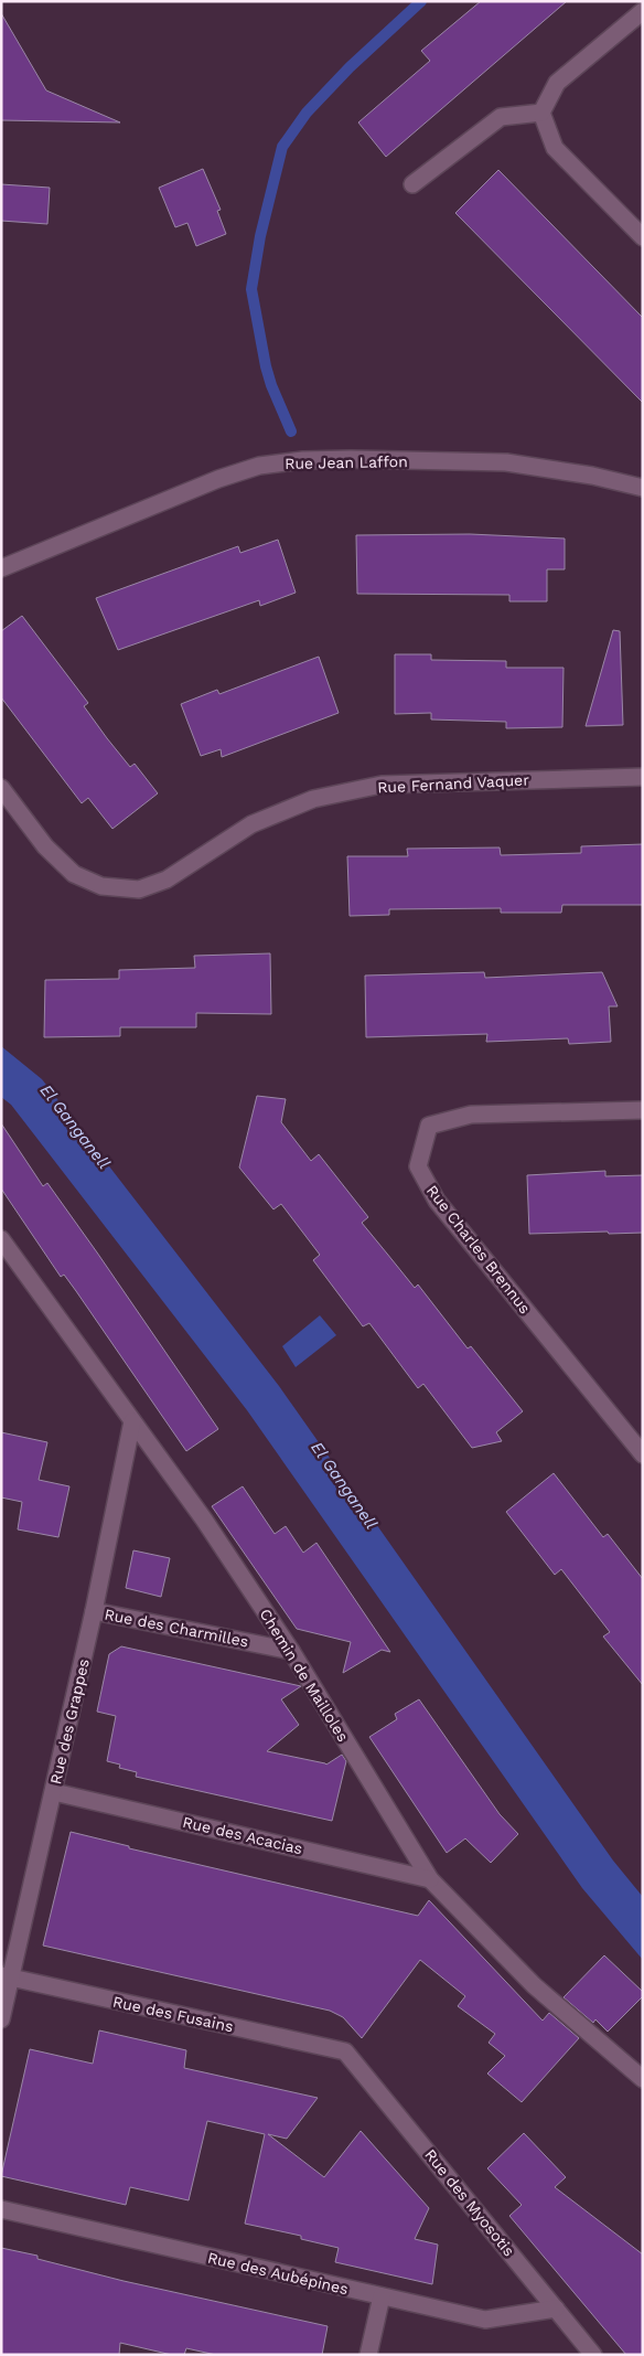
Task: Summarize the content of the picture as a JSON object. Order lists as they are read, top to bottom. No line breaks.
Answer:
{"streets":{"street":["Rue Jean Laffon","Rue Fernand Vaquer","Rue Charles Brennus","Rue des Charmilles","Chemin de Mailloles","Rue des Grappes","Rue des Acacias","Rue des Fusains","Rue des Myosotis","Rue des Aubépines"]},"crossings":[["Rue des Charmilles","Chemin de Mailloles"],["Rue des Charmilles","Rue des Grappes"],["Chemin de Mailloles","Rue des Grappes"],["Chemin de Mailloles","Rue des Acacias"],["Rue des Grappes","Rue des Acacias"],["Rue des Grappes","Rue des Fusains"],["Rue des Fusains","Rue des Myosotis"],["Rue des Myosotis","Rue des Aubépines"]],"water":["El Ganganell"]}
